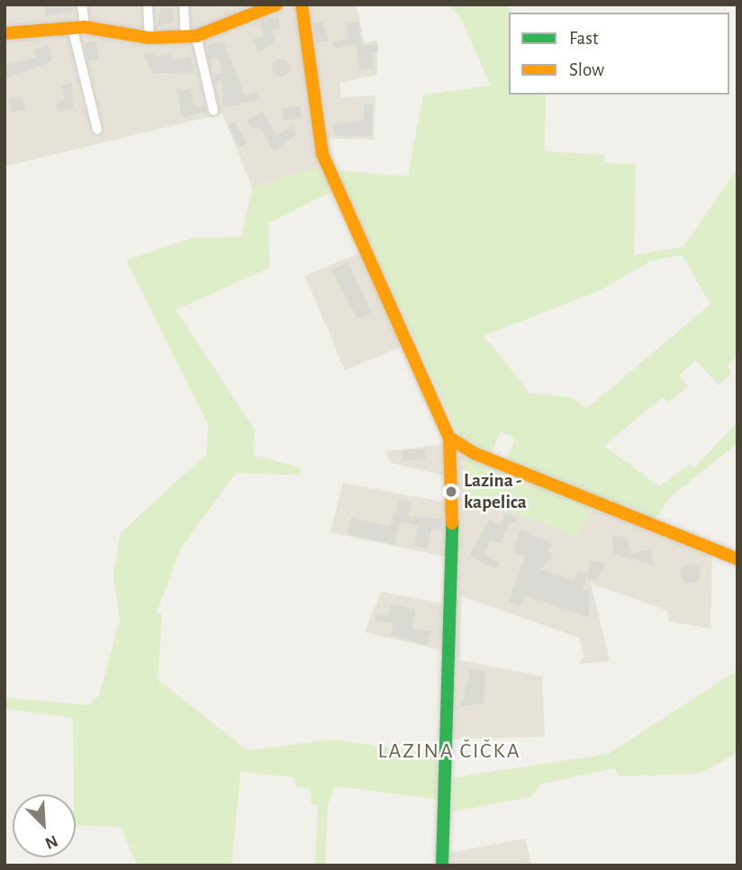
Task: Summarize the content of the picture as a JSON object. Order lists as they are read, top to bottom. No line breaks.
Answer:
{"districts":["LAZINA ČIČKA"],"places":["Lazina - kapelica"],"legend":["Fast","Slow"],"north":"bottom right"}
